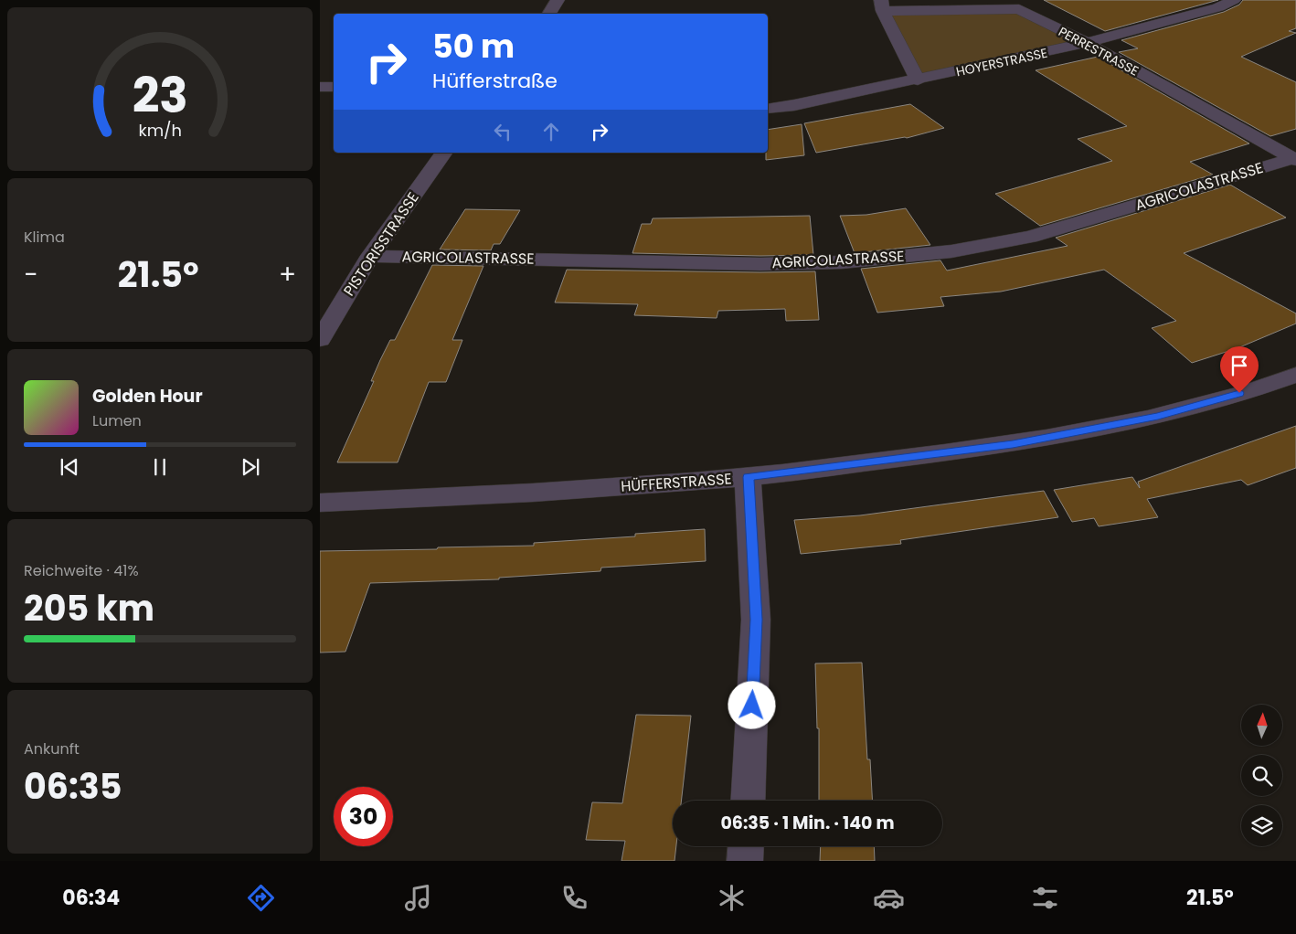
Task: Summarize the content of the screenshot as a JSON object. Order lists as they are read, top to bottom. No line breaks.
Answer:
{"streets":{"street":["PERRESTRASSE","HOYERSTRASSE","AGRICOLASTRASSE","PISTORISSTRASSE","HÜFFERSTRASSE"]},"crossings":[["PERRESTRASSE","HOYERSTRASSE"],["PERRESTRASSE","AGRICOLASTRASSE"],["AGRICOLASTRASSE","PISTORISSTRASSE"]],"north":"top","page":{"turn":["50 m","Hüfferstraße"],"tile":["Klima",["Reichweite · 41%","205 km"],["Ankunft","06:35"]],"heat":["−","21.5°","+"],"song":["Golden Hour","Lumen"],"limit":"30","trip":"06:35 · 1 Min. · 140 m","tabs":["06:34","21.5°"],"gauge":["23","km/h"]}}
